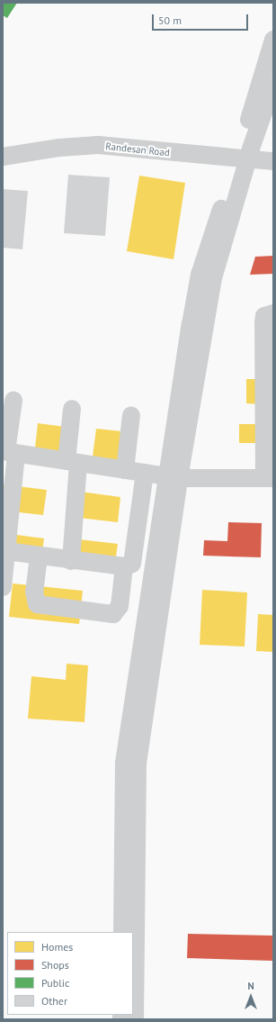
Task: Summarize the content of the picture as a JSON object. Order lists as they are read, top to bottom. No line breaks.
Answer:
{"streets":{"street":["Randesan Road"]},"legend":["Homes","Shops","Public","Other"],"scale_bar":"50 m","north":"top"}
